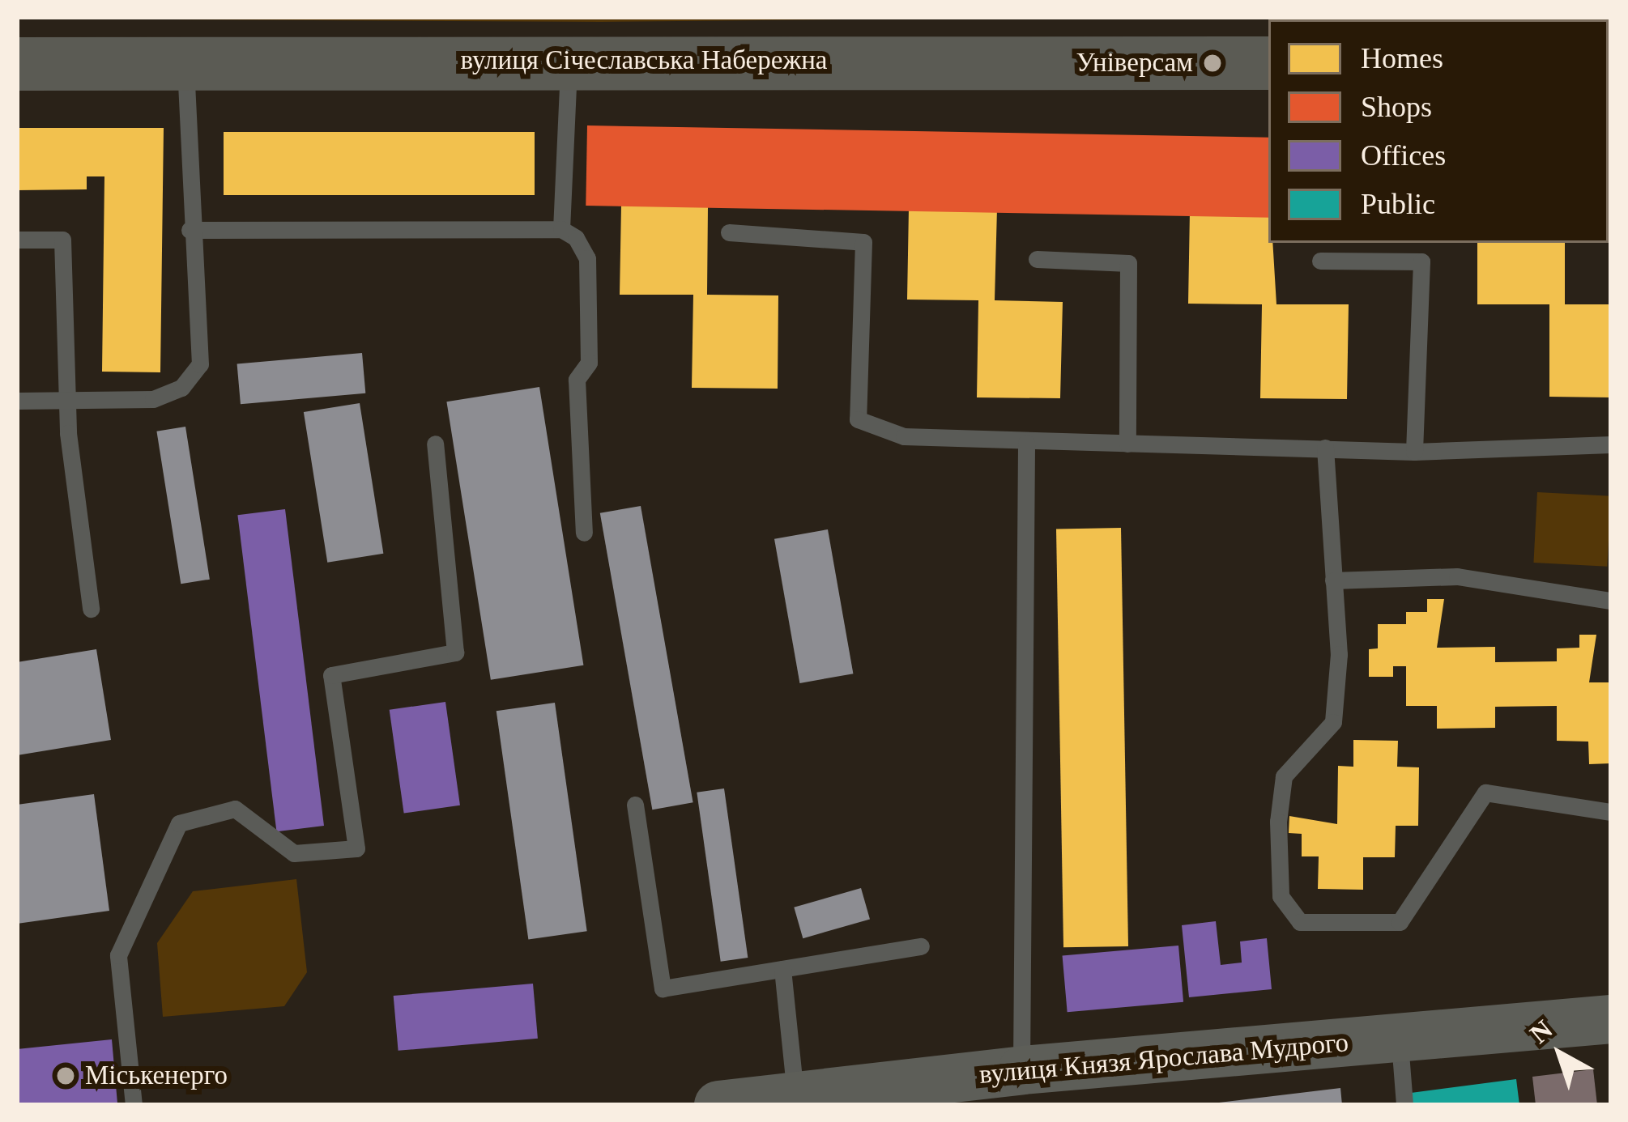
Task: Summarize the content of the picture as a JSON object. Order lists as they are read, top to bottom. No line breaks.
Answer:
{"streets":{"main road":["вулиця Січеславська Набережна","вулиця Князя Ярослава Мудрого"]},"places":["Універсам","Міськенерго"],"legend":["Homes","Shops","Offices","Public"],"north":"top left"}
